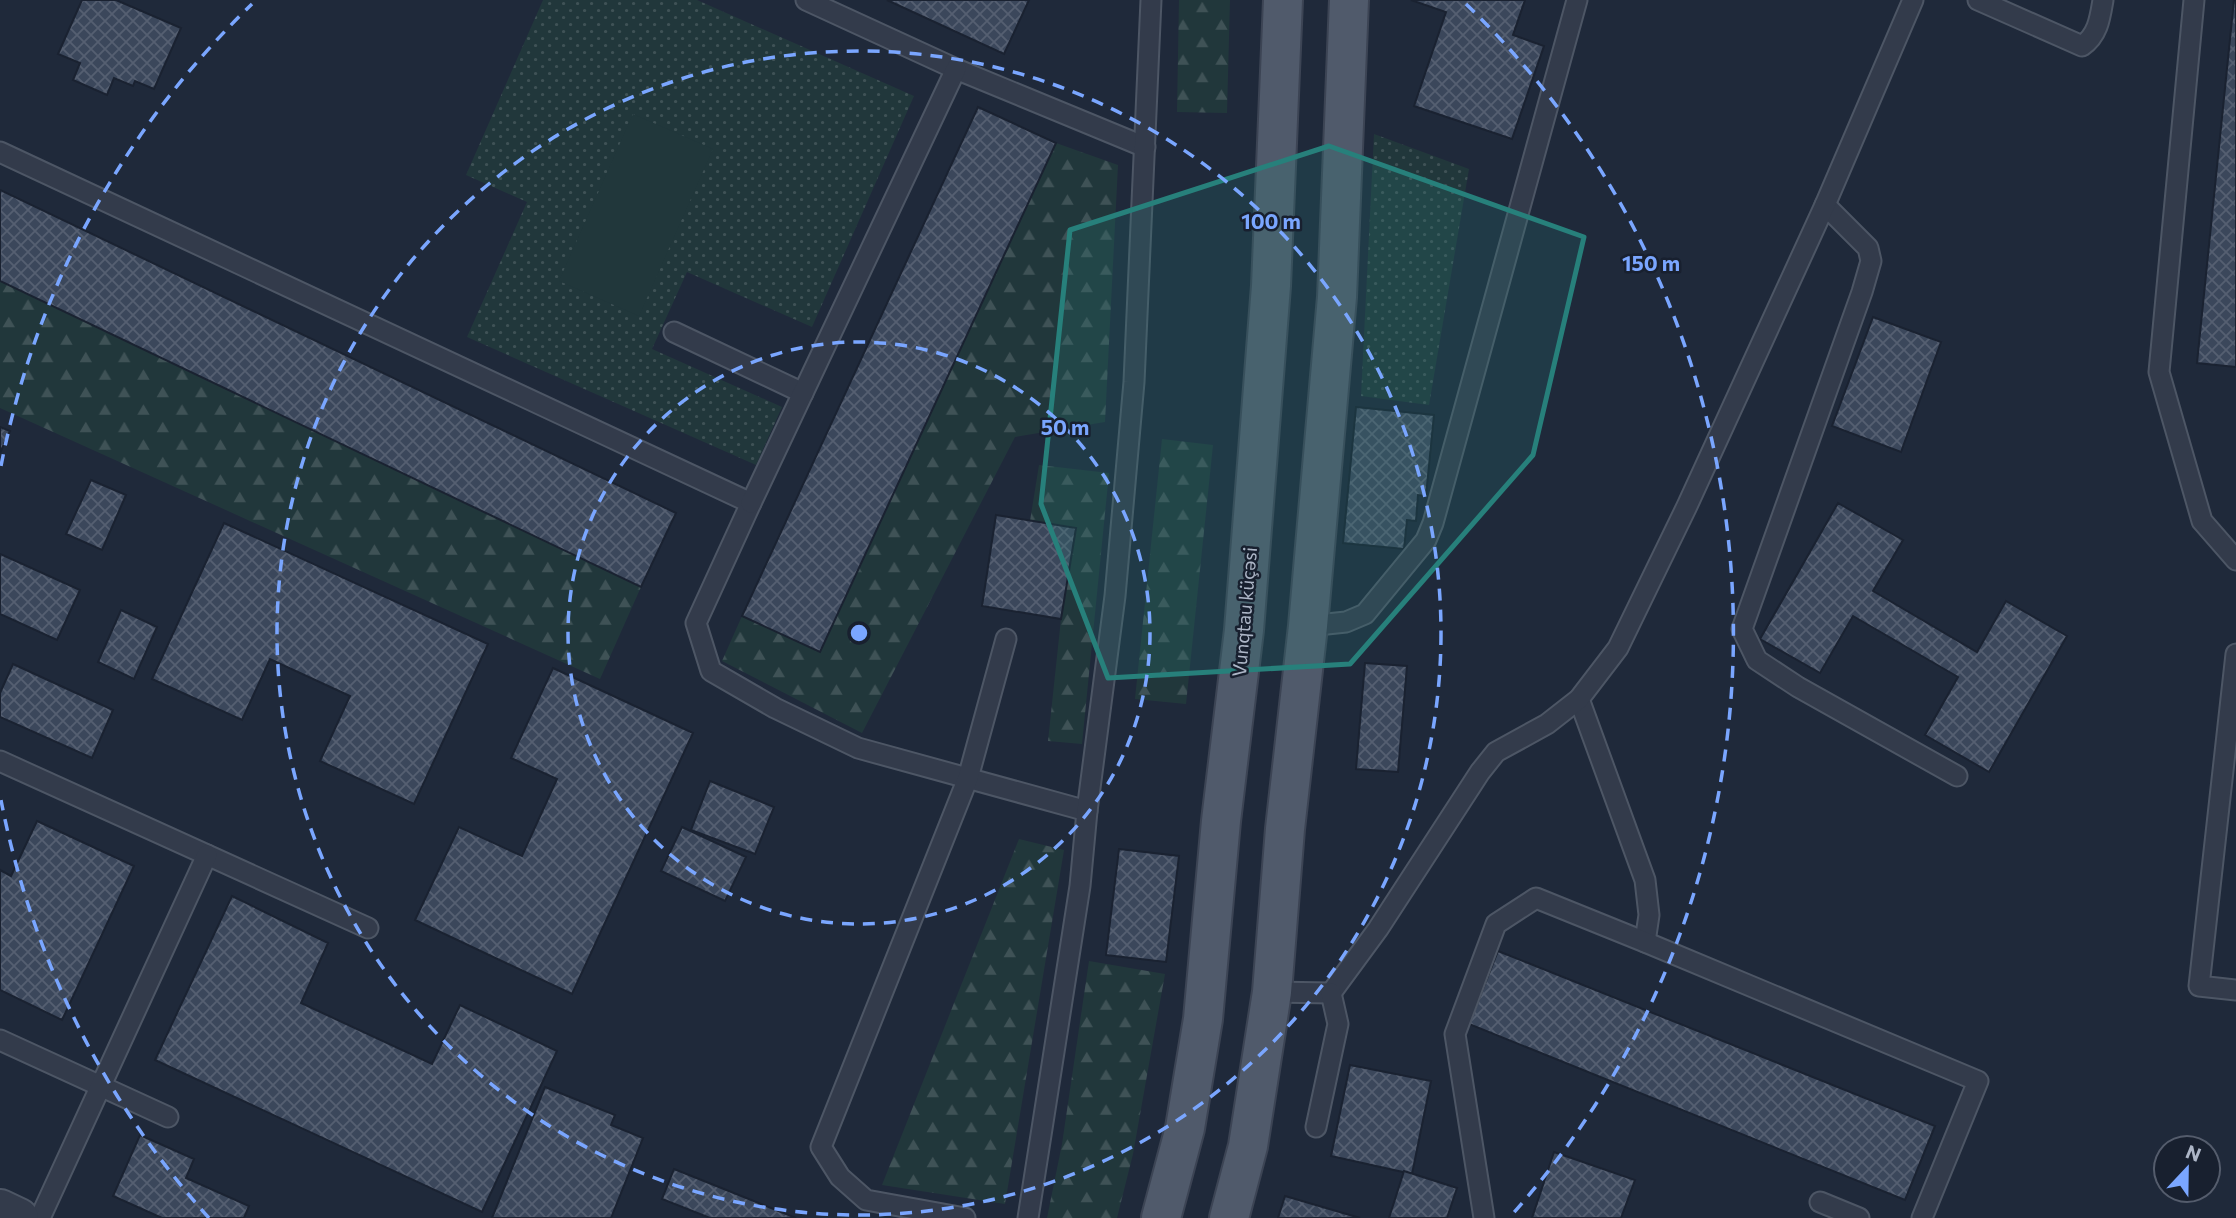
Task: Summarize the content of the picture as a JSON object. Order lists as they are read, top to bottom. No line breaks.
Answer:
{"streets":{"main road":["Vunqtau küçəsi"]},"north":"top","rings":["100 m","150 m","50 m"]}
